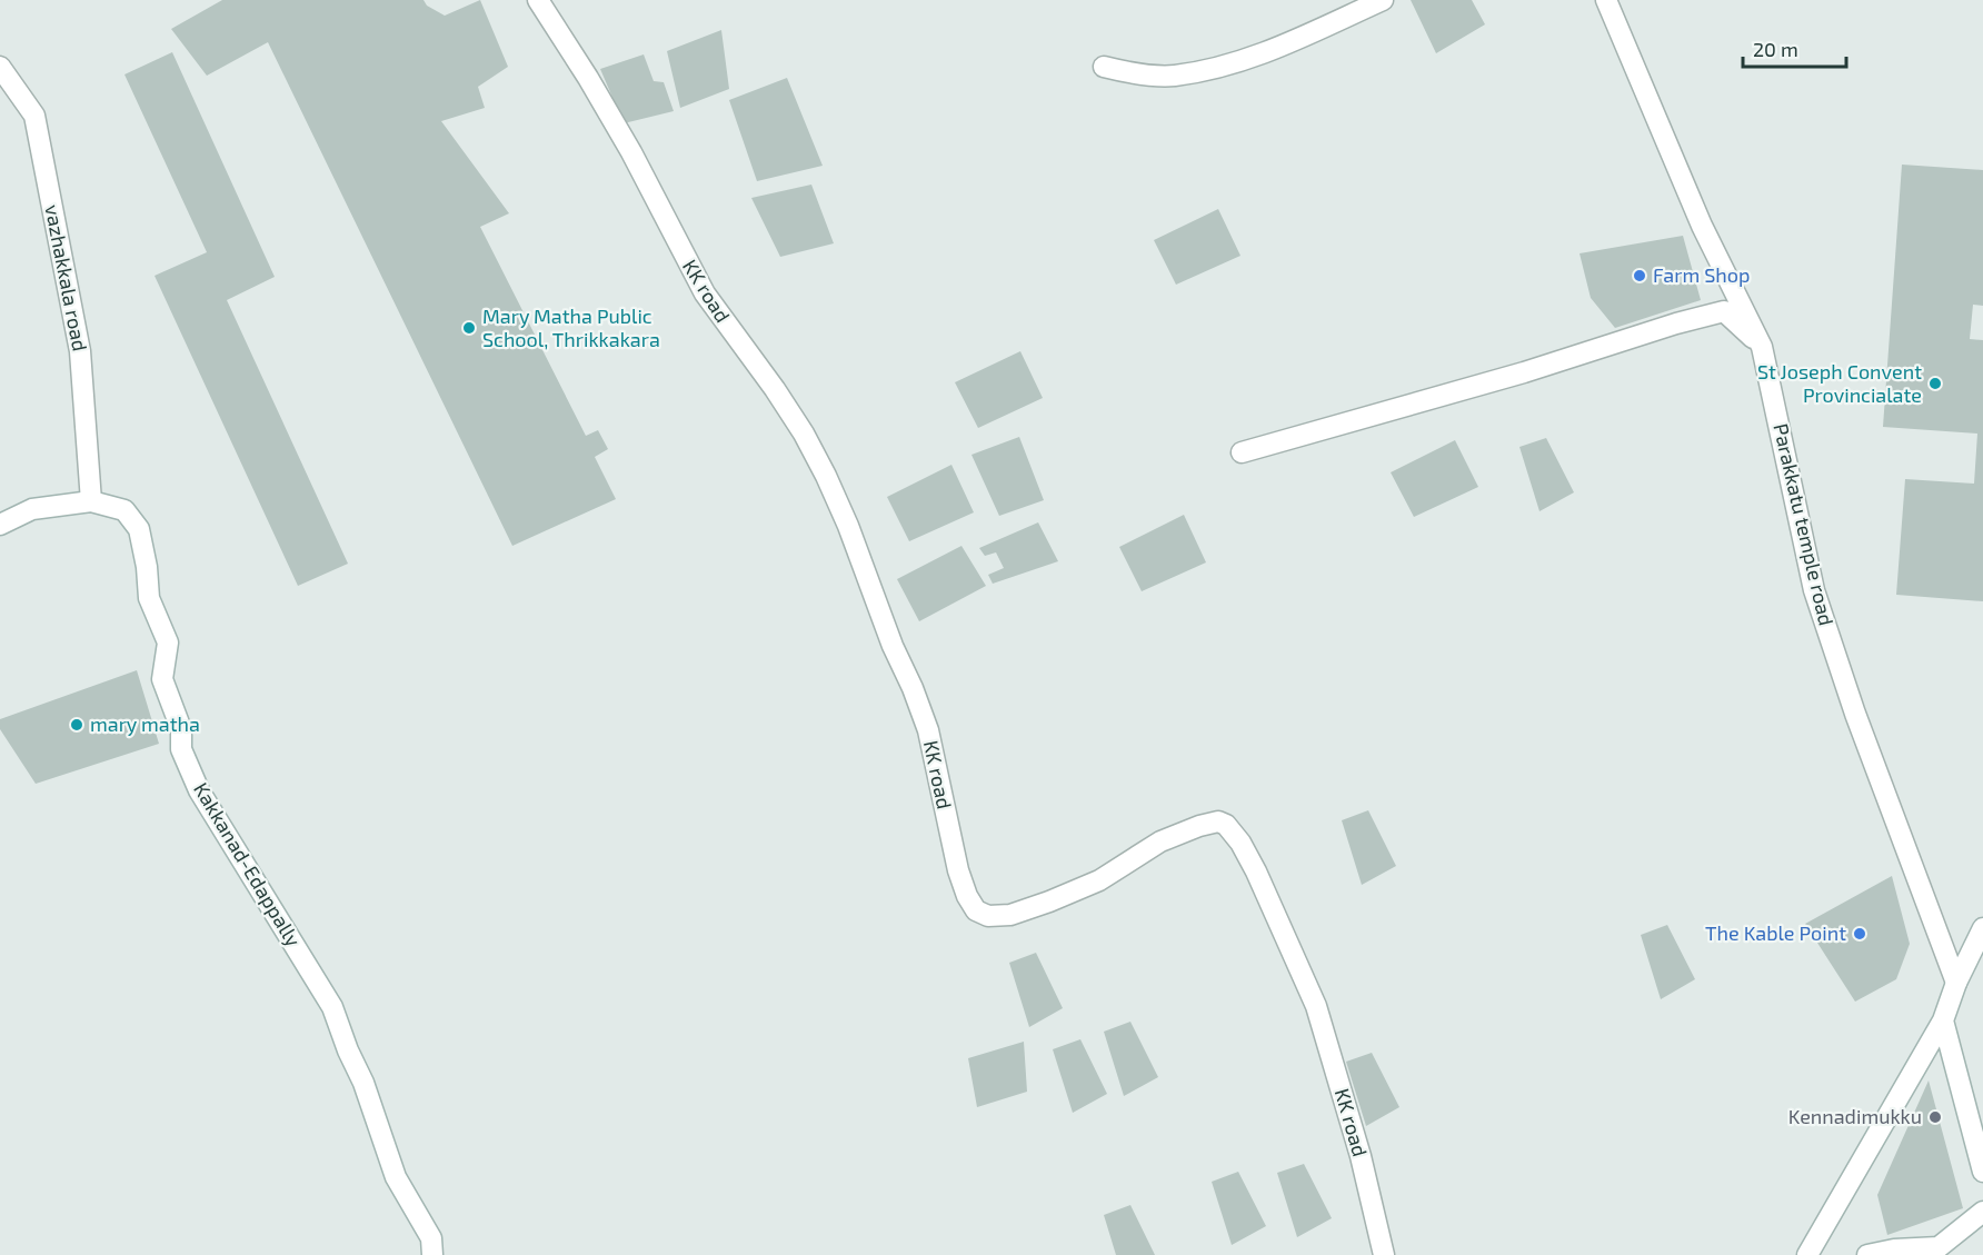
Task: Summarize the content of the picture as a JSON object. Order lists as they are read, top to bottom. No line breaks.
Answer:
{"streets":{"street":["vazhakkala road","KK road","Parakkatu temple road","Kakkanad-Edappally"]},"crossings":[["vazhakkala road","Kakkanad-Edappally"]],"places":["Farm Shop","Mary Matha Public School, Thrikkakara","St Joseph Convent Provincialate","mary matha","The Kable Point","Kennadimukku"],"scale_bar":"20 m"}
